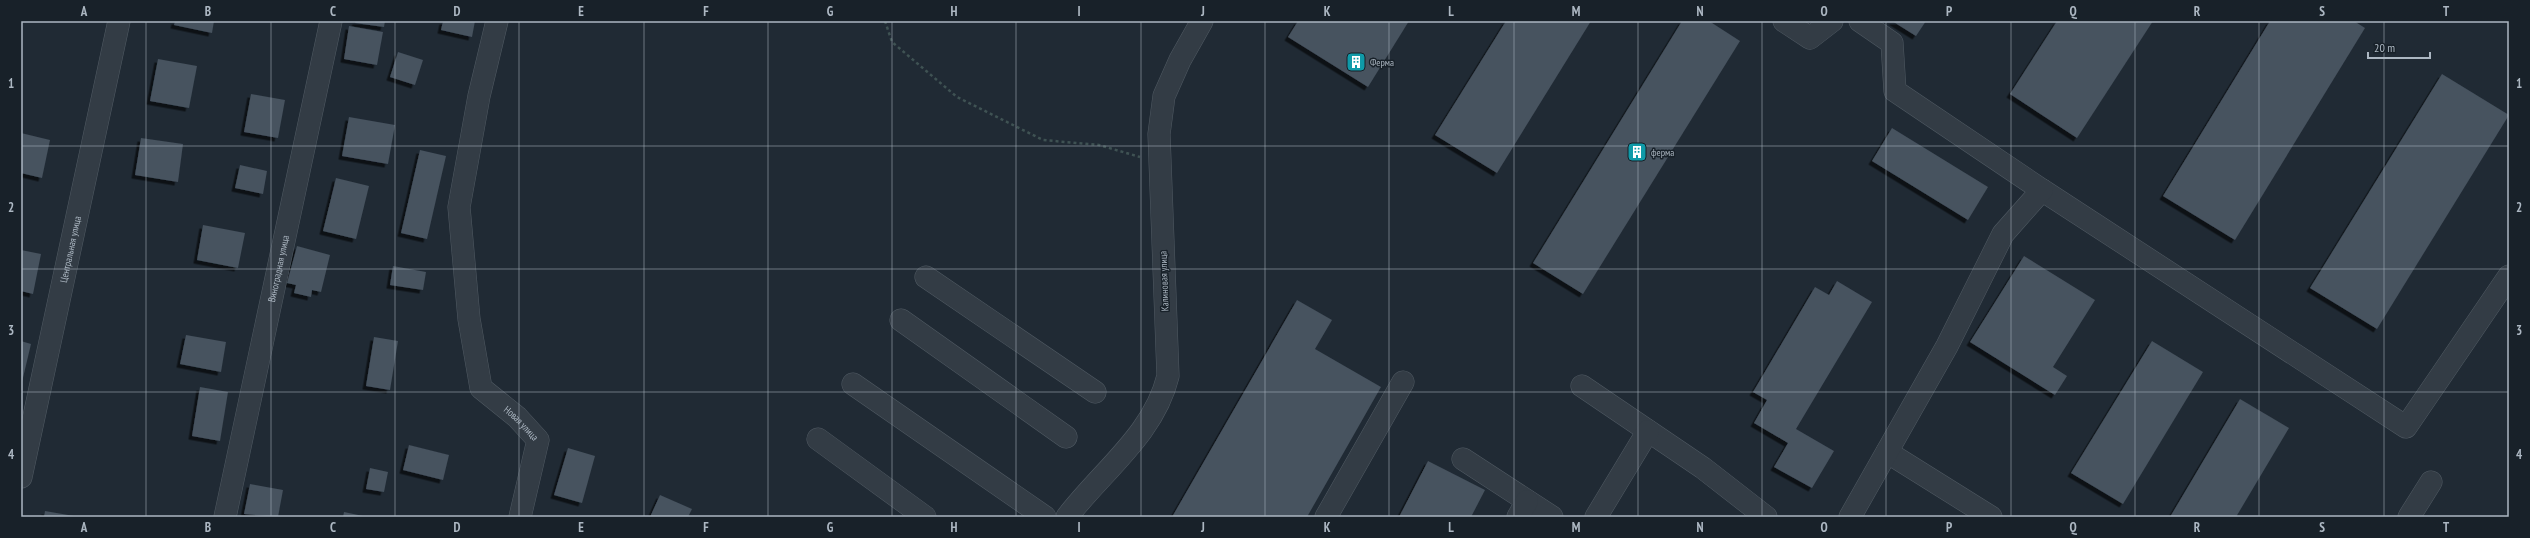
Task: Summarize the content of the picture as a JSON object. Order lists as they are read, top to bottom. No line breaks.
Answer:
{"streets":{"street":["Центральная улица","Виноградная улица","Калиновая улица","Новая улица"]},"places":{"building":["Ферма","ферма"]},"scale_bar":"20 m","grid":{"columns":["A","B","C","D","E","F","G","H","I","J","K","L","M","N","O","P","Q","R","S","T"],"rows":["1","2","3","4"]}}
